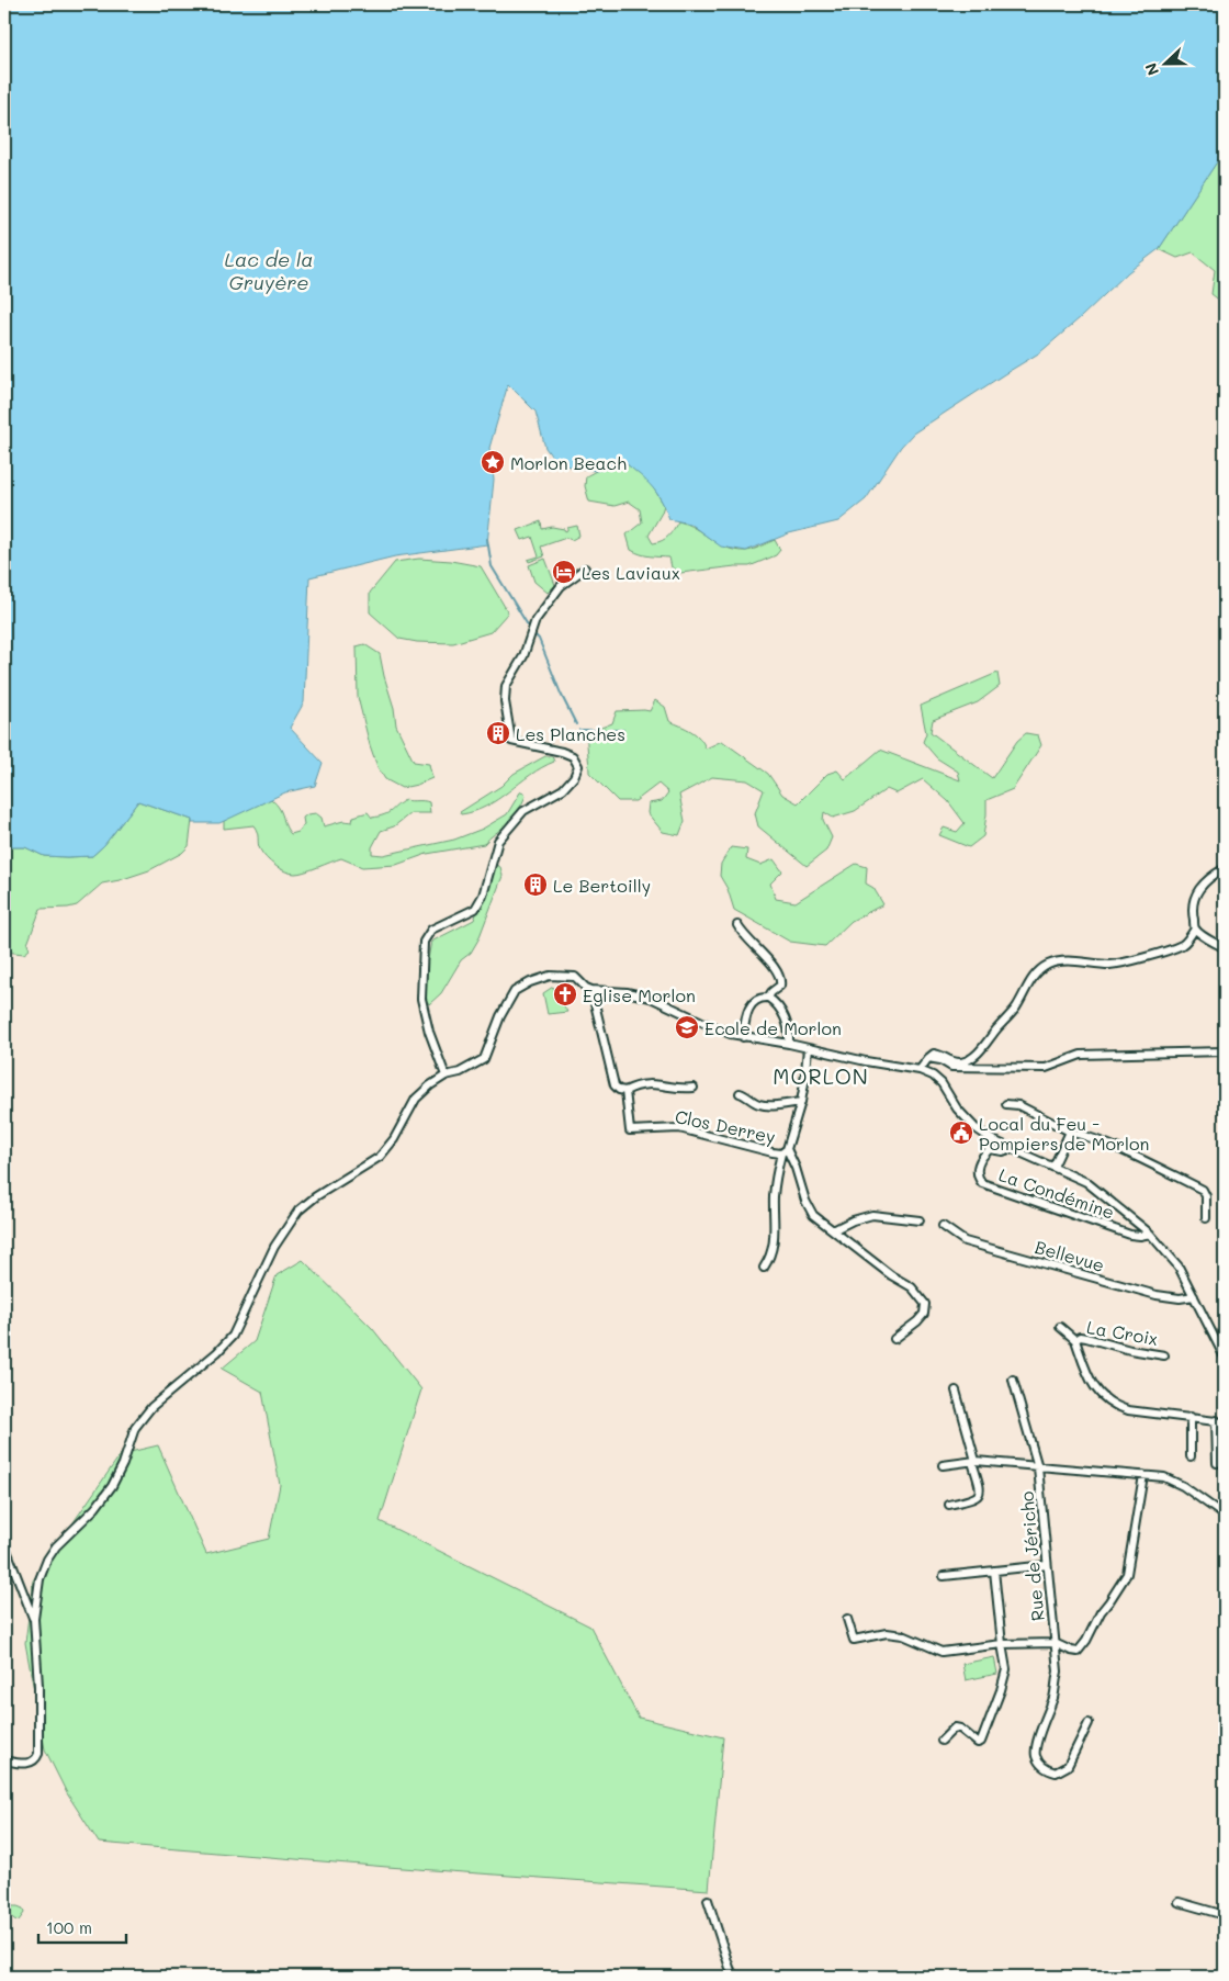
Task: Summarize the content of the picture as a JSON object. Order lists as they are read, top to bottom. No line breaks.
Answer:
{"streets":{"street":["Clos Derrey","La Condémine","Bellevue","La Croix","Rue de Jéricho"]},"districts":["MORLON"],"water":["Lac de la Gruyère"],"places":{"place":["Morlon Beach"],"hotel":["Les Laviaux"],"building":["Les Planches","Le Bertoilly"],"church":["Eglise Morlon"],"school or university":["Ecole de Morlon"],"public building":["Local du Feu - Pompiers de Morlon"]},"scale_bar":"100 m","north":"left"}
